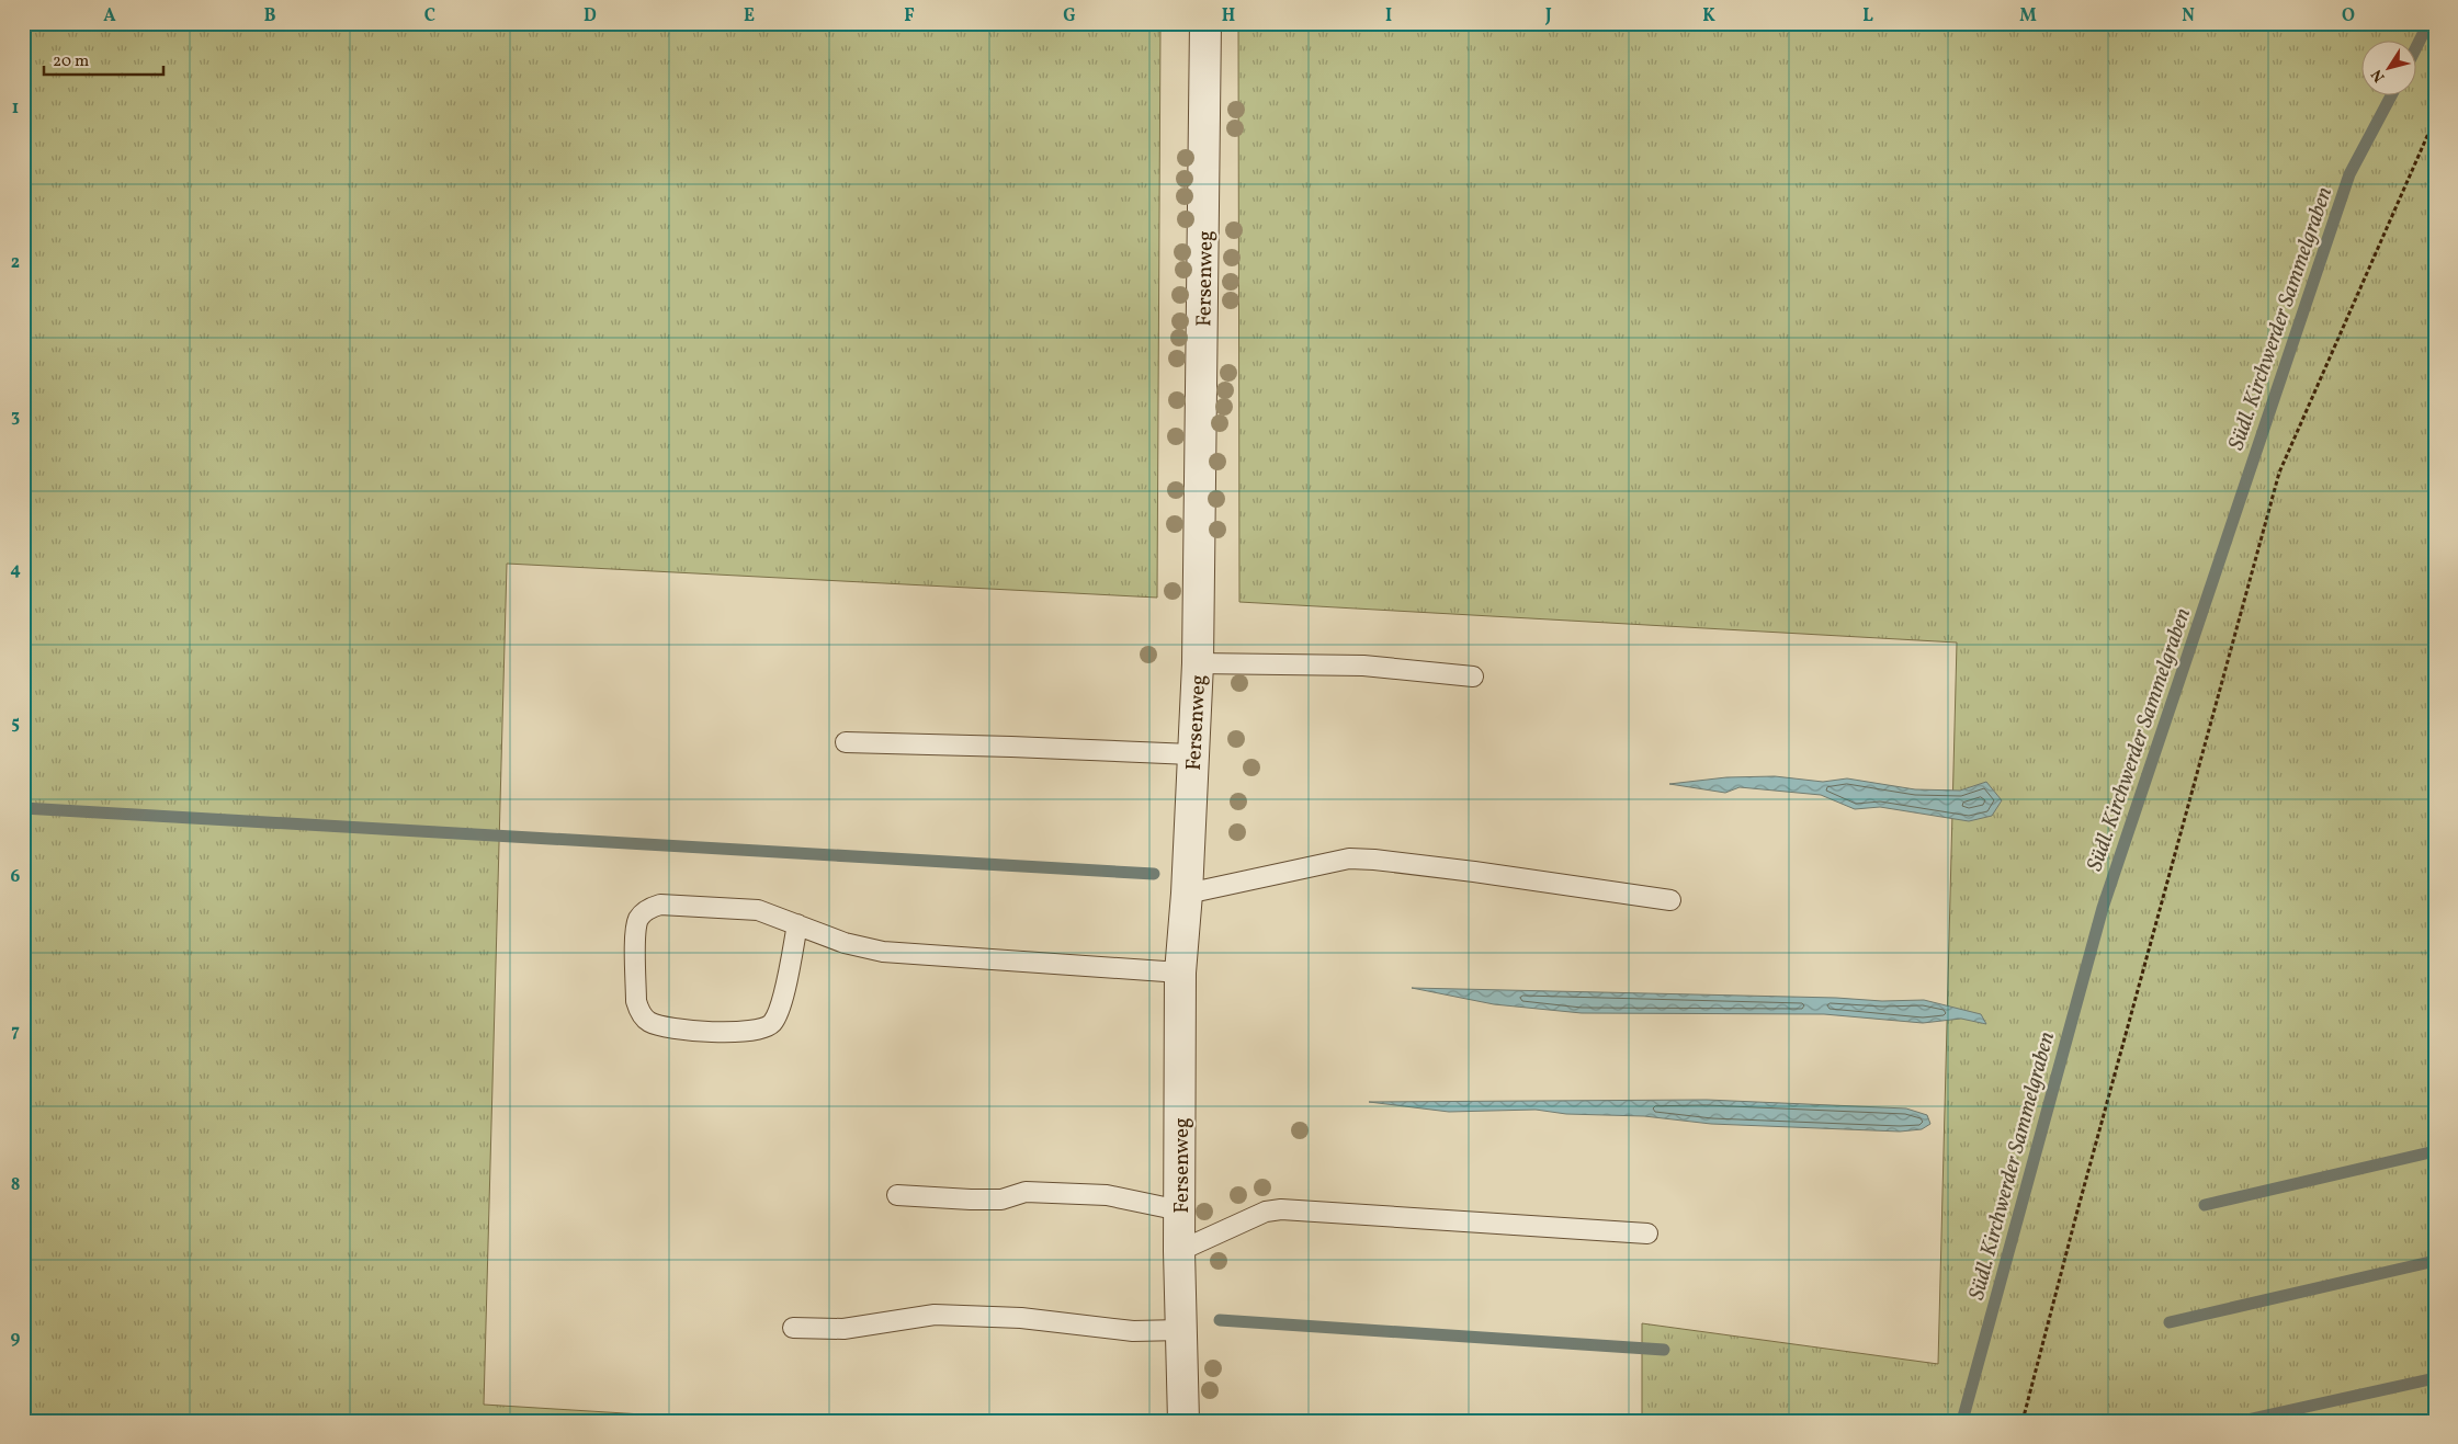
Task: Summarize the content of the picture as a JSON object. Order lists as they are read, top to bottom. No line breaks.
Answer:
{"streets":{"street":["Fersenweg"]},"water":["Südl. Kirchwerder Sammelgraben"],"scale_bar":"20 m","north":"bottom left","grid":{"columns":["A","B","C","D","E","F","G","H","I","J","K","L","M","N","O"],"rows":["1","2","3","4","5","6","7","8","9"]}}
